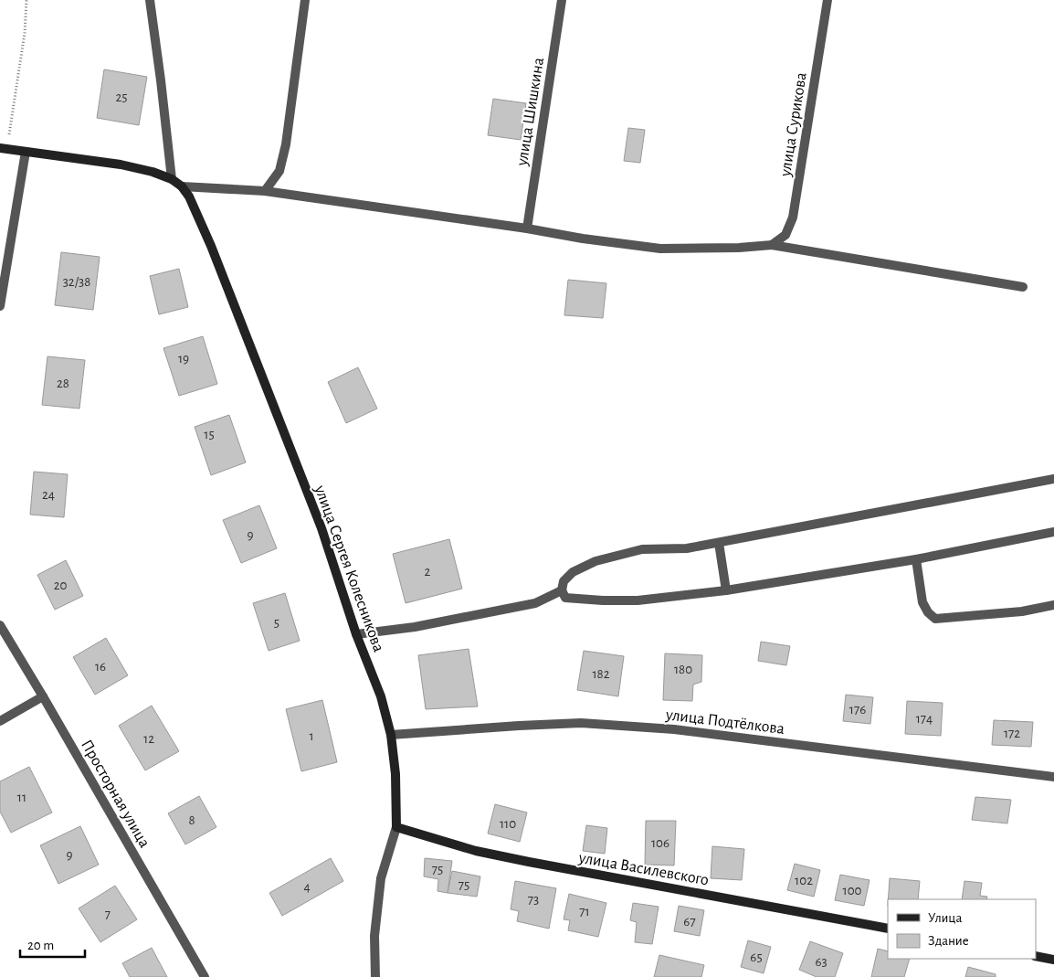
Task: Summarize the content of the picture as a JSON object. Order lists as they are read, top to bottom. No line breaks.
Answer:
{"streets":{"street":["улица Шишкина","улица Сурикова","улица Сергея Колесникова","улица Подтёлкова","Просторная улица","улица Василевского"]},"crossings":[["улица Сергея Колесникова","улица Подтёлкова"],["улица Сергея Колесникова","улица Василевского"]],"house_numbers":["25","32/38","19","28","15","24","9","2","20","5","16","180","182","176","174","172","1","12","11","8","110","106","9","75","102","75","4","100","73","71","7","67","65","63"],"legend":["Улица","Здание"],"scale_bar":"20 m"}
